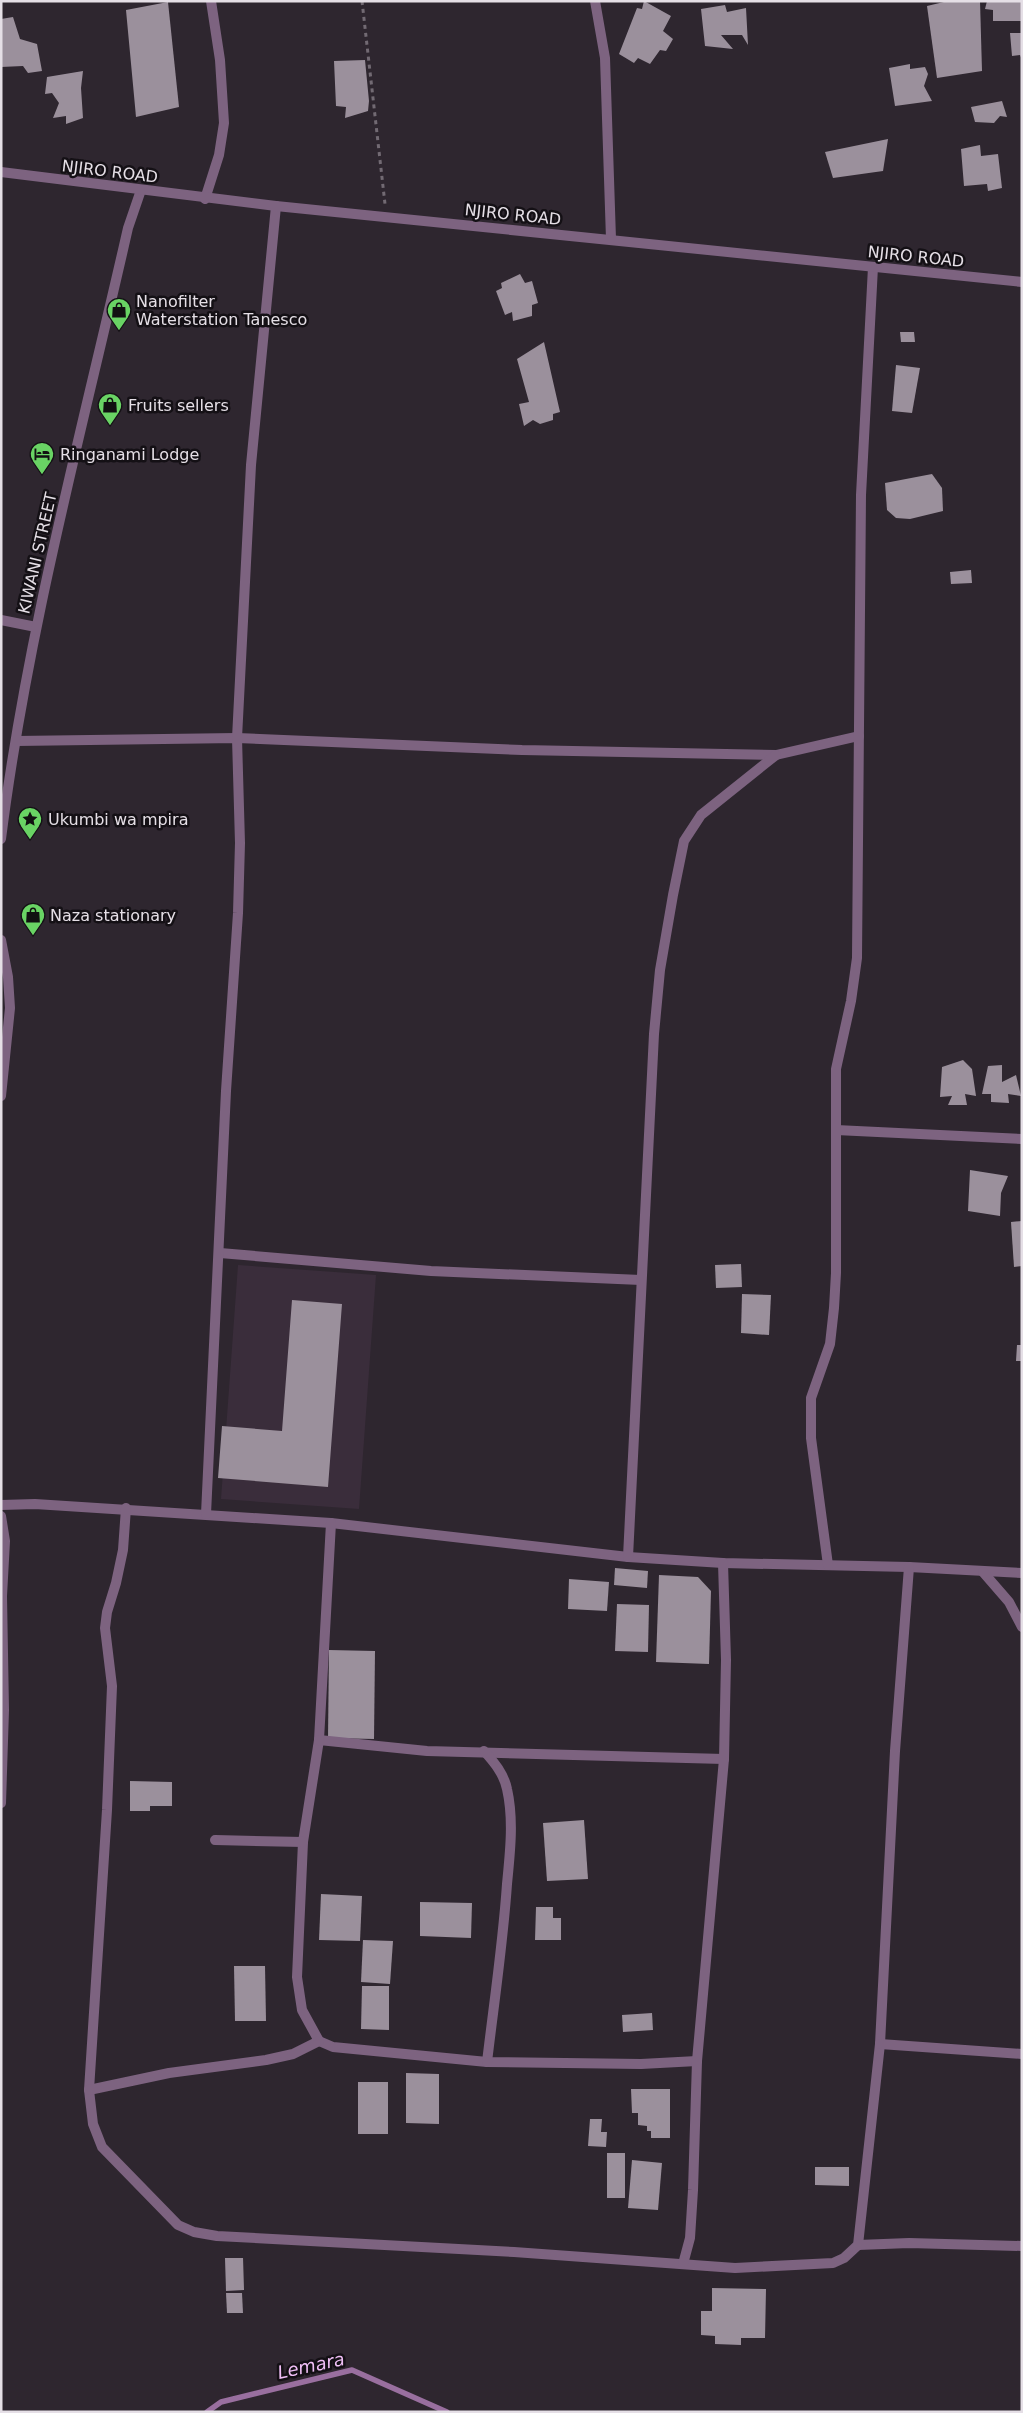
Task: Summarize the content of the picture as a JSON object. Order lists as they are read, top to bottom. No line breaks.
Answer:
{"streets":{"street":["NJIRO ROAD","KIWANI STREET"]},"crossings":[["NJIRO ROAD","KIWANI STREET"]],"water":["Lemara"],"places":{"shop":["Nanofilter Waterstation Tanesco","Fruits sellers","Naza stationary"],"hotel":["Ringanami Lodge"],"place":["Ukumbi wa mpira"]}}
